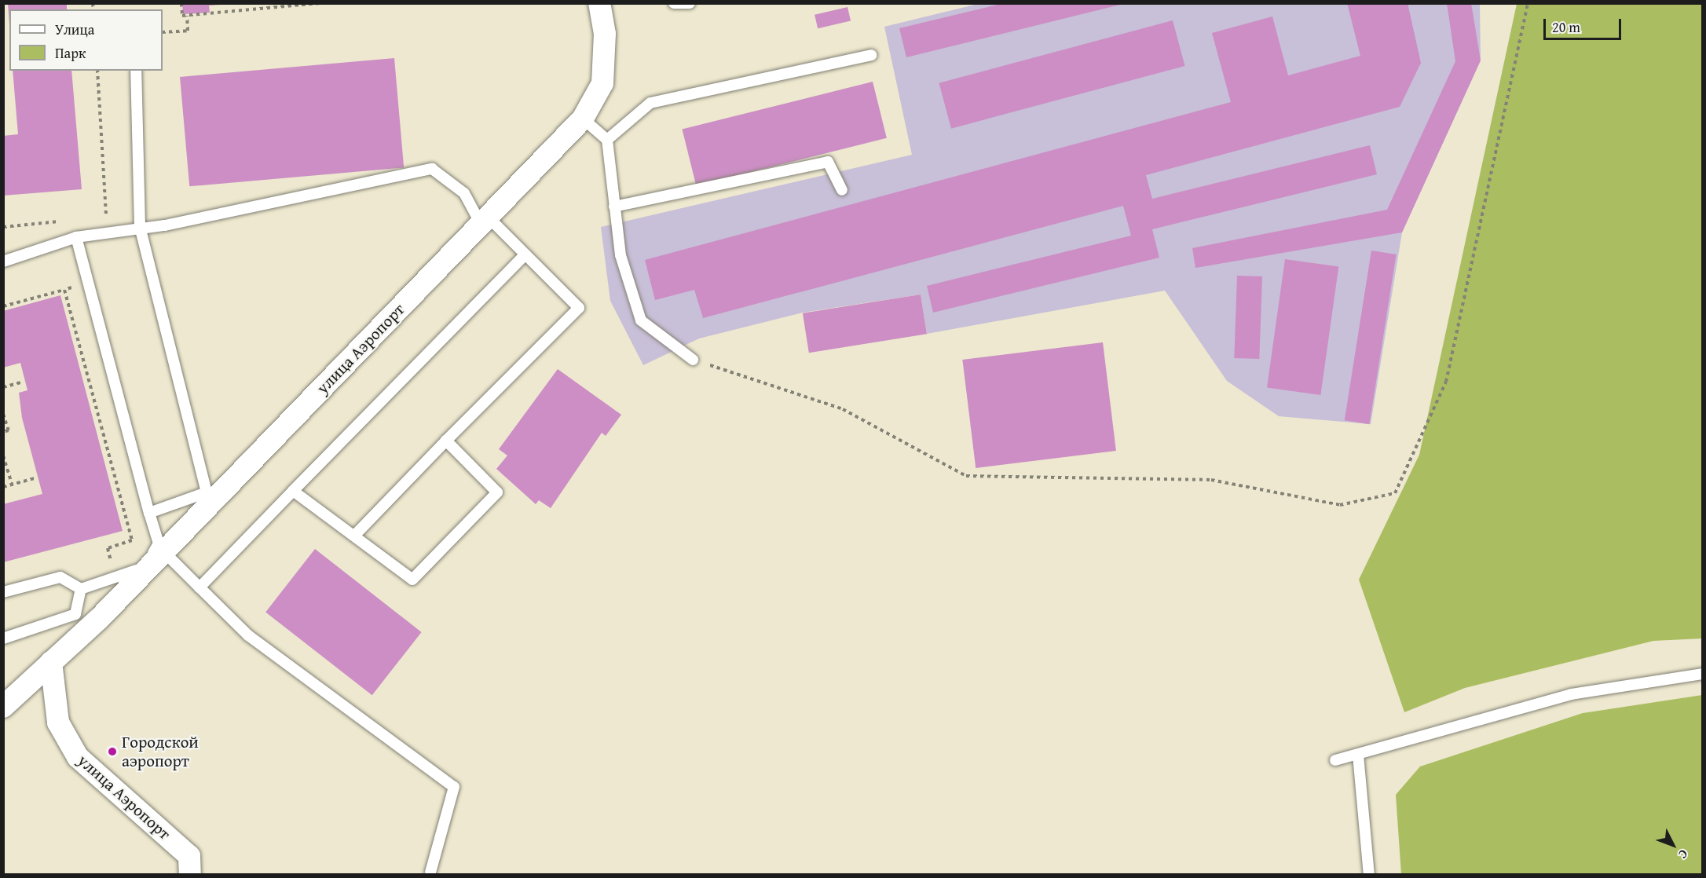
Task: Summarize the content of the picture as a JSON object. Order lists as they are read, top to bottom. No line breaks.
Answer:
{"streets":{"street":["улица Аэропорт"]},"places":["Городской аэропорт"],"legend":["Улица","Парк"],"scale_bar":"20 m","north":"bottom right"}
